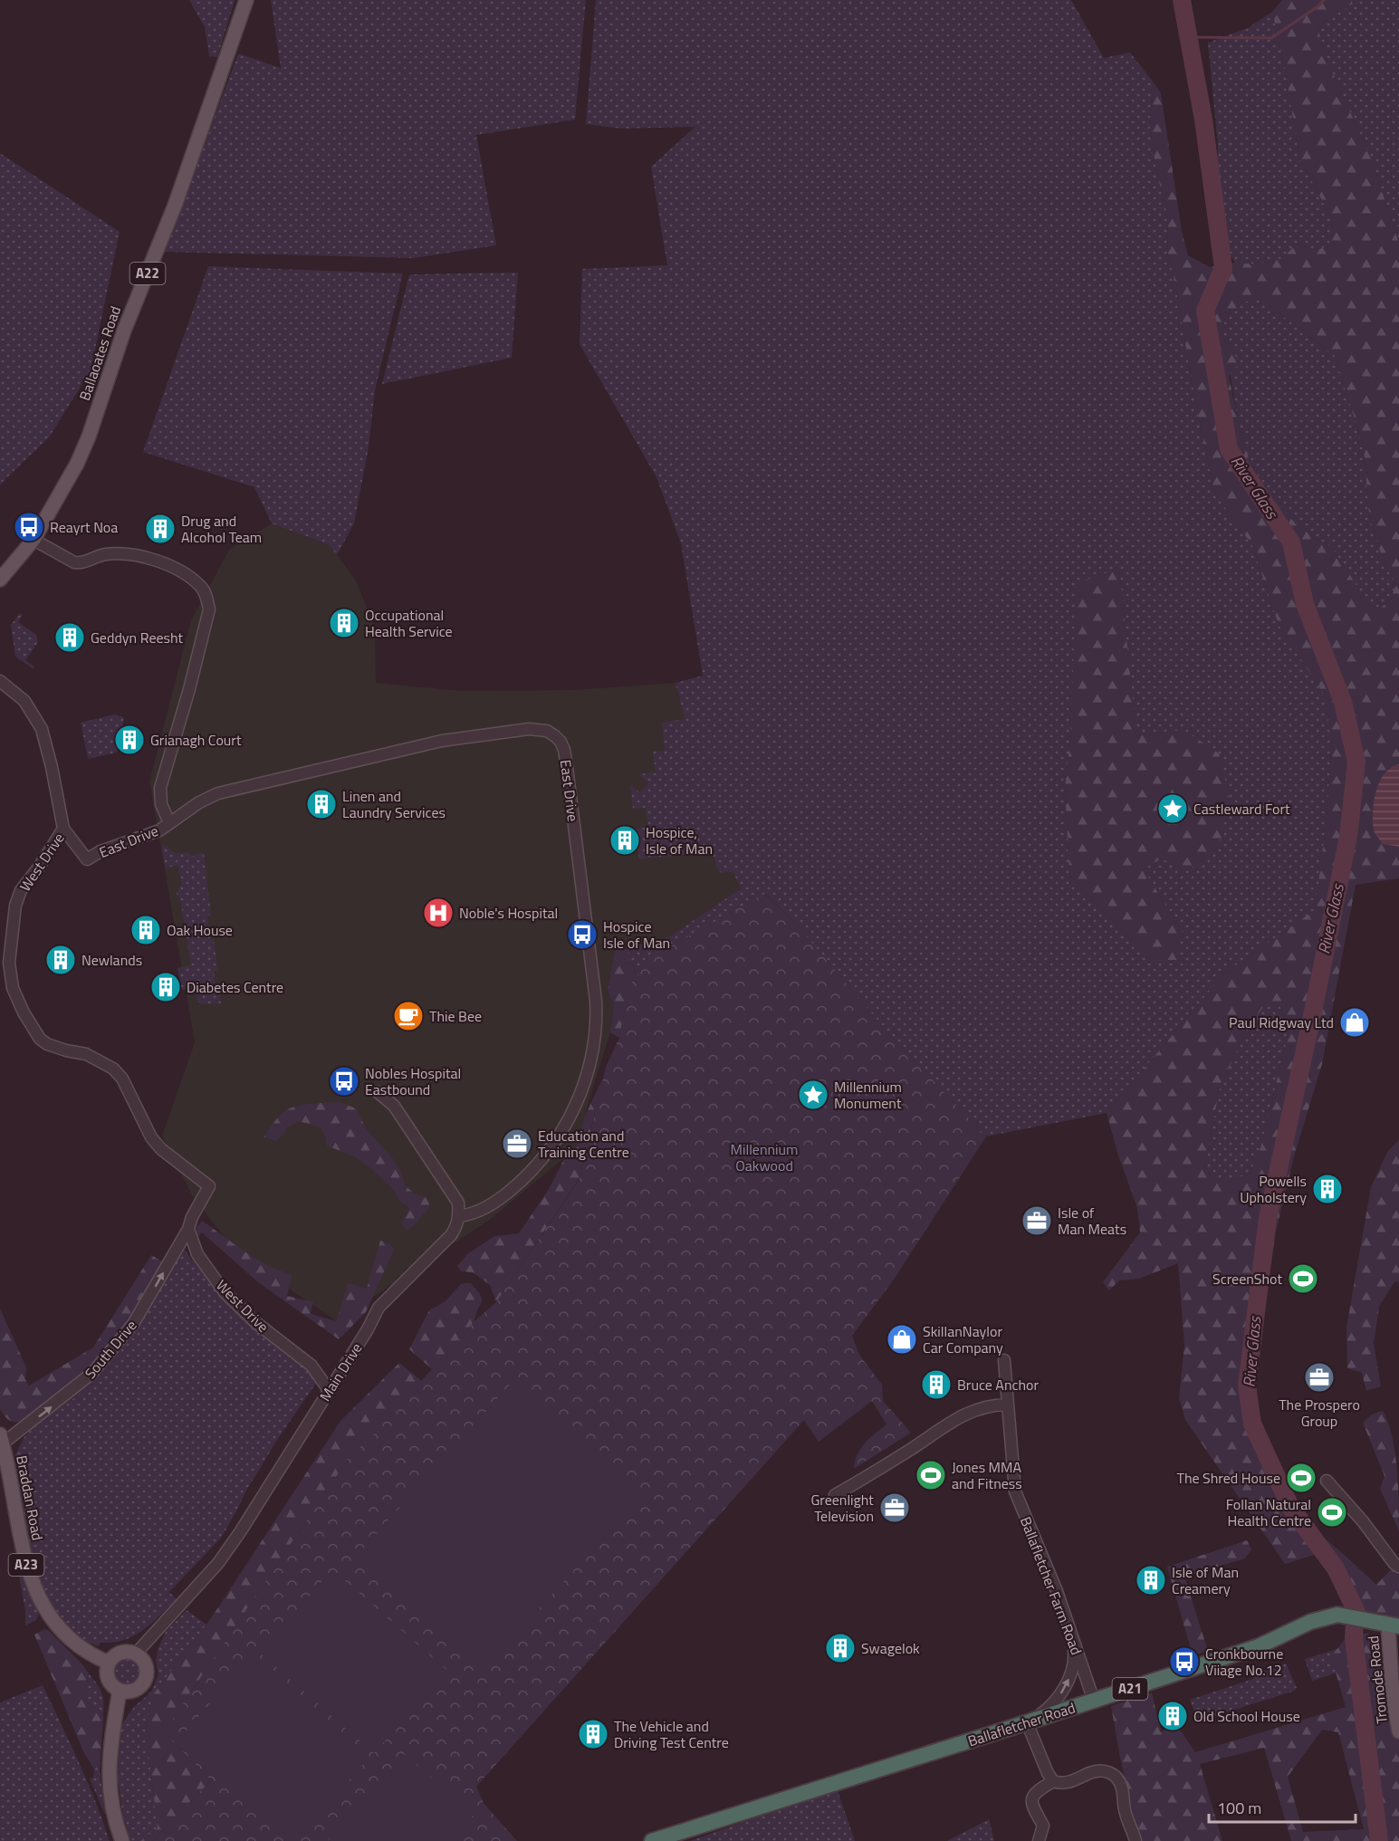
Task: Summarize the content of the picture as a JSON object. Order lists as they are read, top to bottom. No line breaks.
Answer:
{"streets":{"highway":["A21","Ballafletcher Road"],"main road":["A22","Ballaoates Road","Braddan Road","A23","Tromode Road"],"street":["East Drive","West Drive","South Drive","Main Drive","Ballafletcher Farm Road"]},"crossings":[["East Drive","West Drive"],["East Drive","Main Drive"],["West Drive","South Drive"],["West Drive","Main Drive"],["South Drive","Braddan Road"],["Main Drive","Braddan Road"],["Ballafletcher Farm Road","Ballafletcher Road"],["Tromode Road","Ballafletcher Road"]],"one_way":["South Drive"],"water":["River Glass"],"parks":["Millennium Oakwood"],"places":{"bus stop":["Reayrt Noa","Hospice Isle of Man","Nobles Hospital Eastbound","Cronkbourne Viiage No.12"],"building":["Drug and Alcohol Team","Occupational Health Service","Geddyn Reesht","Grianagh Court","Linen and Laundry Services","Hospice, Isle of Man","Oak House","Newlands","Diabetes Centre","Powells Upholstery","Bruce Anchor","Isle of Man Creamery","Swagelok","Old School House","The Vehicle and Driving Test Centre"],"place":["Castleward Fort","Millennium Monument"],"hospital":["Noble's Hospital"],"cafe":["Thie Bee"],"shop":["Paul Ridgway Ltd","SkillanNaylor Car Company"],"office":["Education and Training Centre","Isle of Man Meats","The Prospero Group","Greenlight Television"],"sports":["ScreenShot","Jones MMA and Fitness","The Shred House","Follan Natural Health Centre"]},"scale_bar":"100 m"}
